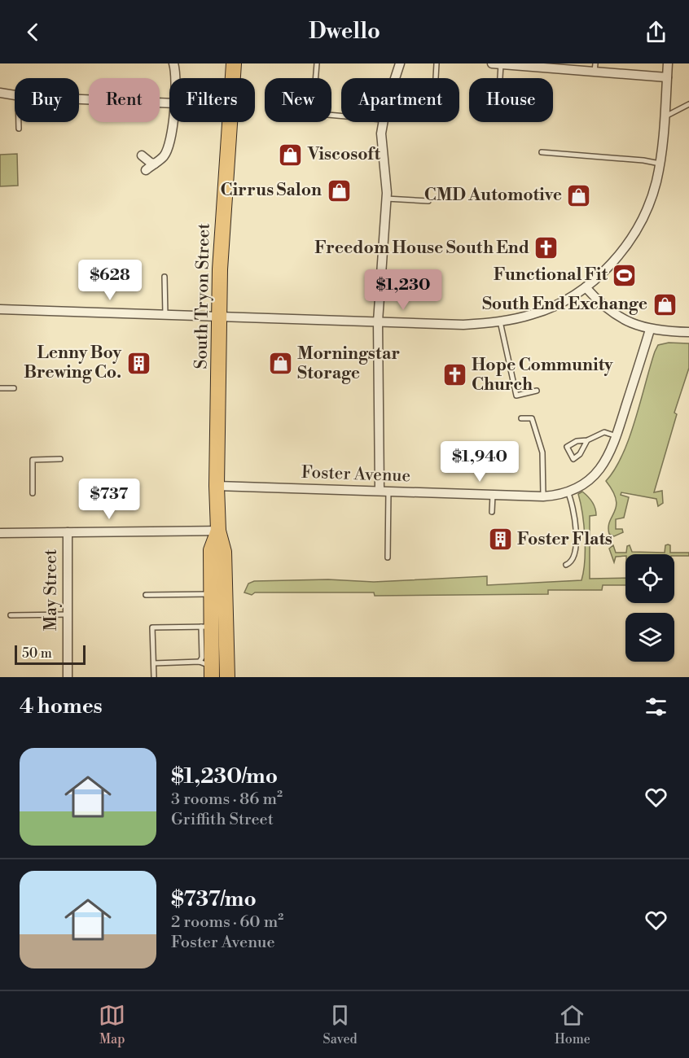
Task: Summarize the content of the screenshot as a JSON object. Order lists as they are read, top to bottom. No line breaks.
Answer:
{"streets":{"main road":["South Tryon Street"],"street":["Foster Avenue","May Street"]},"crossings":[["South Tryon Street","Foster Avenue"]],"places":{"shop":["Viscosoft","Cirrus Salon","CMD Automotive","South End Exchange","Morningstar Storage"],"church":["Freedom House South End","Hope Community Church"],"sports":["Functional Fit"],"building":["Lenny Boy Brewing Co.","Foster Flats"]},"scale_bar":"50 m","page":{"header":"Dwello","chip":["Buy","Rent","Filters","New","Apartment","House"],"price":["$628","$1,230","$1,940","$737"],"scale":"50 m","heading":"4 homes","list":[{"name":"$1,230/mo","note":"3 rooms · 86 m² · Griffith Street"},{"name":"$737/mo","note":"2 rooms · 60 m² · Foster Avenue"}],"tabs":["Map","Saved","Home"]}}
